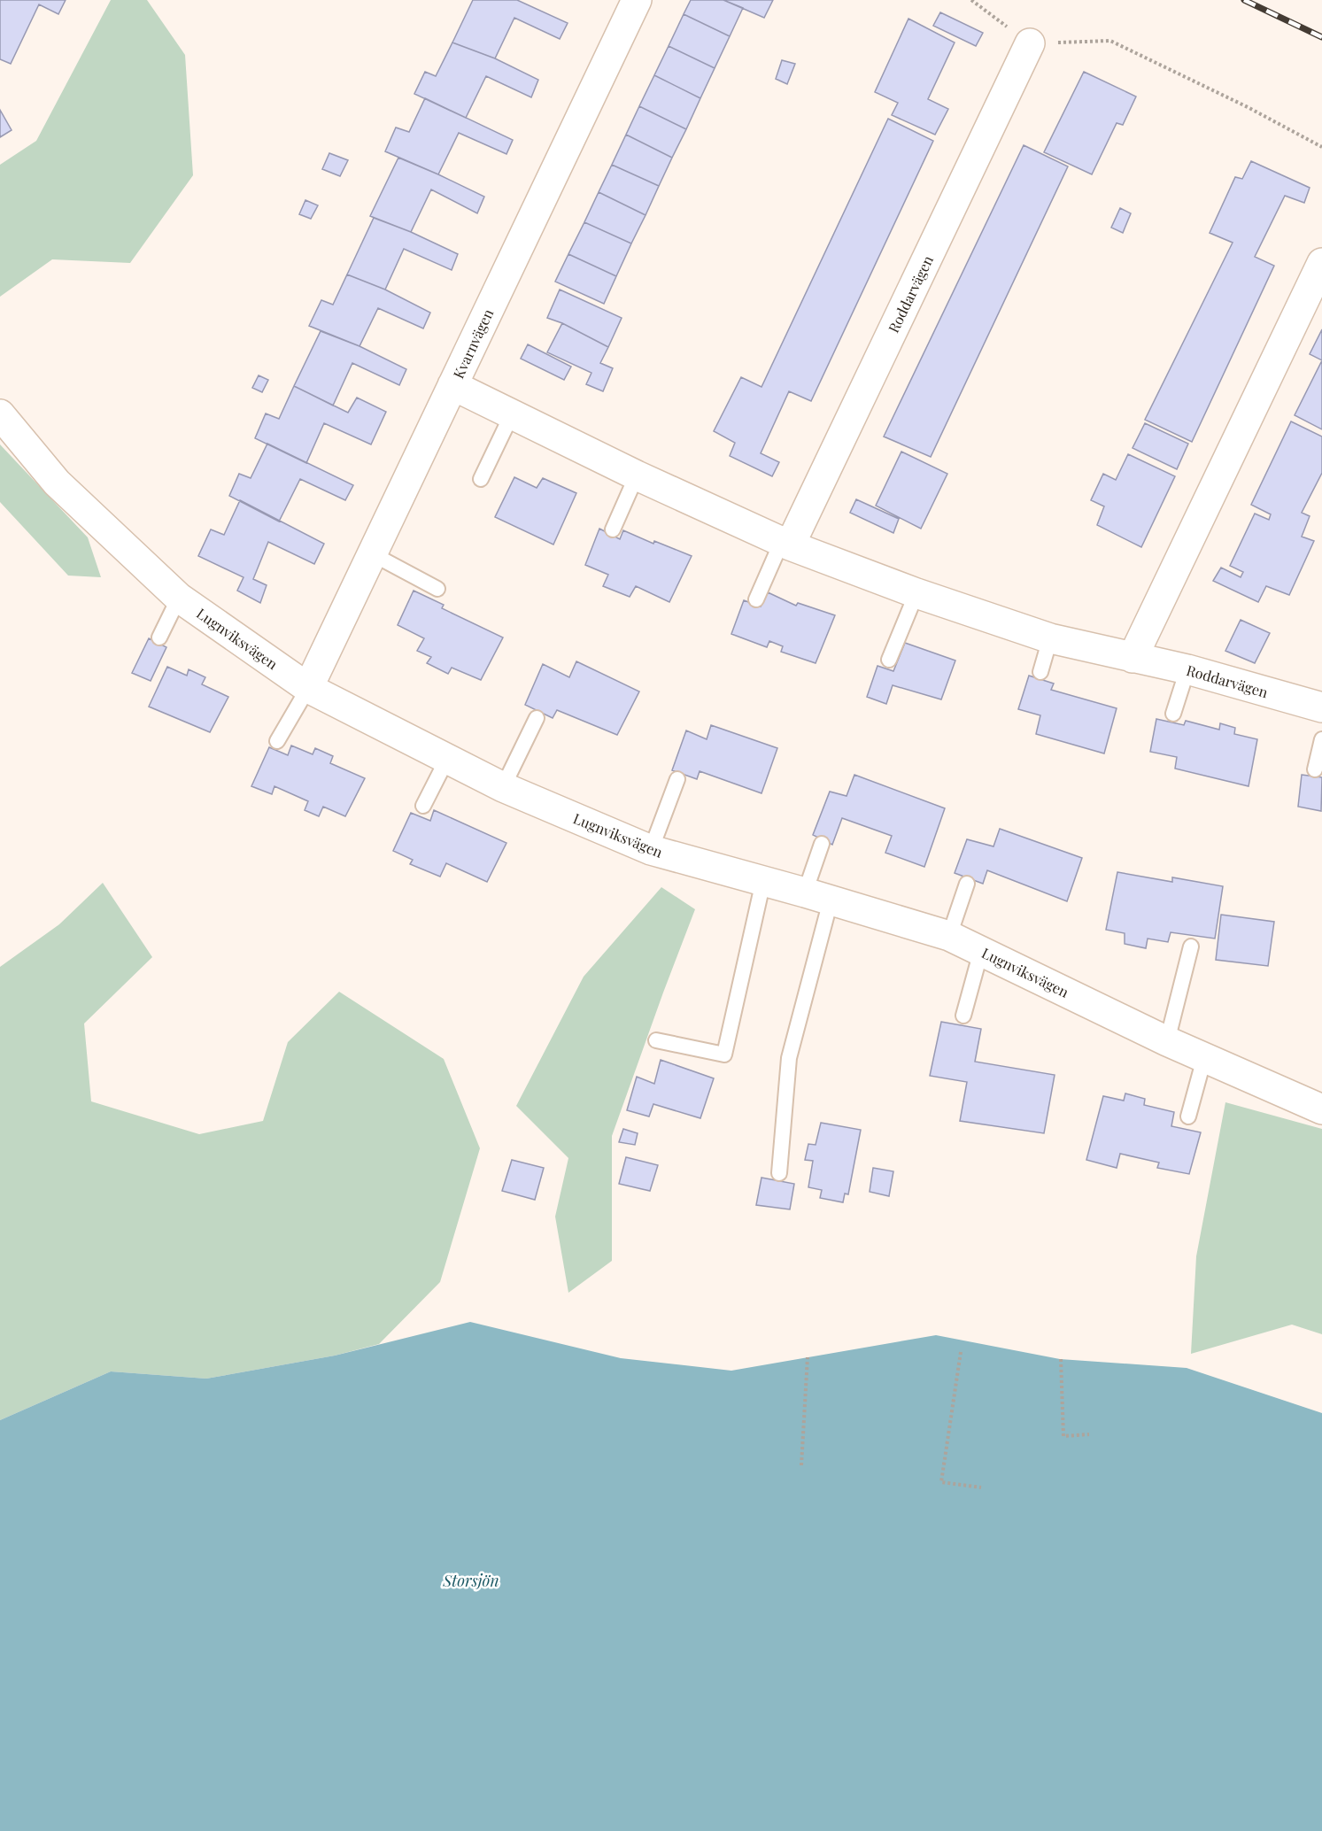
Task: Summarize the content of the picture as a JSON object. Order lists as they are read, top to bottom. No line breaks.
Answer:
{"streets":{"street":["Roddarvägen","Kvarnvägen","Lugnviksvägen"]},"crossings":[["Roddarvägen","Kvarnvägen"],["Kvarnvägen","Lugnviksvägen"]],"water":["Storsjön"]}
